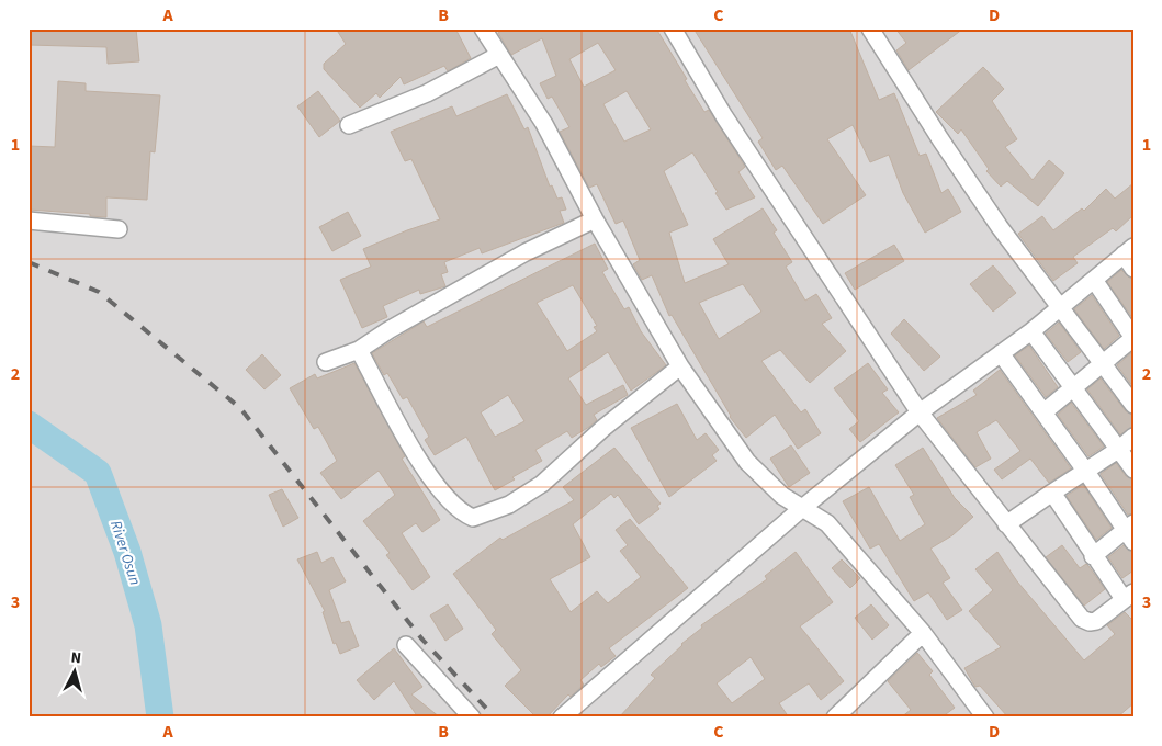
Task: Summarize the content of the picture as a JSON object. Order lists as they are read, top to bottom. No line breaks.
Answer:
{"water":["River Osun"],"north":"top","grid":{"columns":["A","B","C","D"],"rows":["1","2","3"]}}
